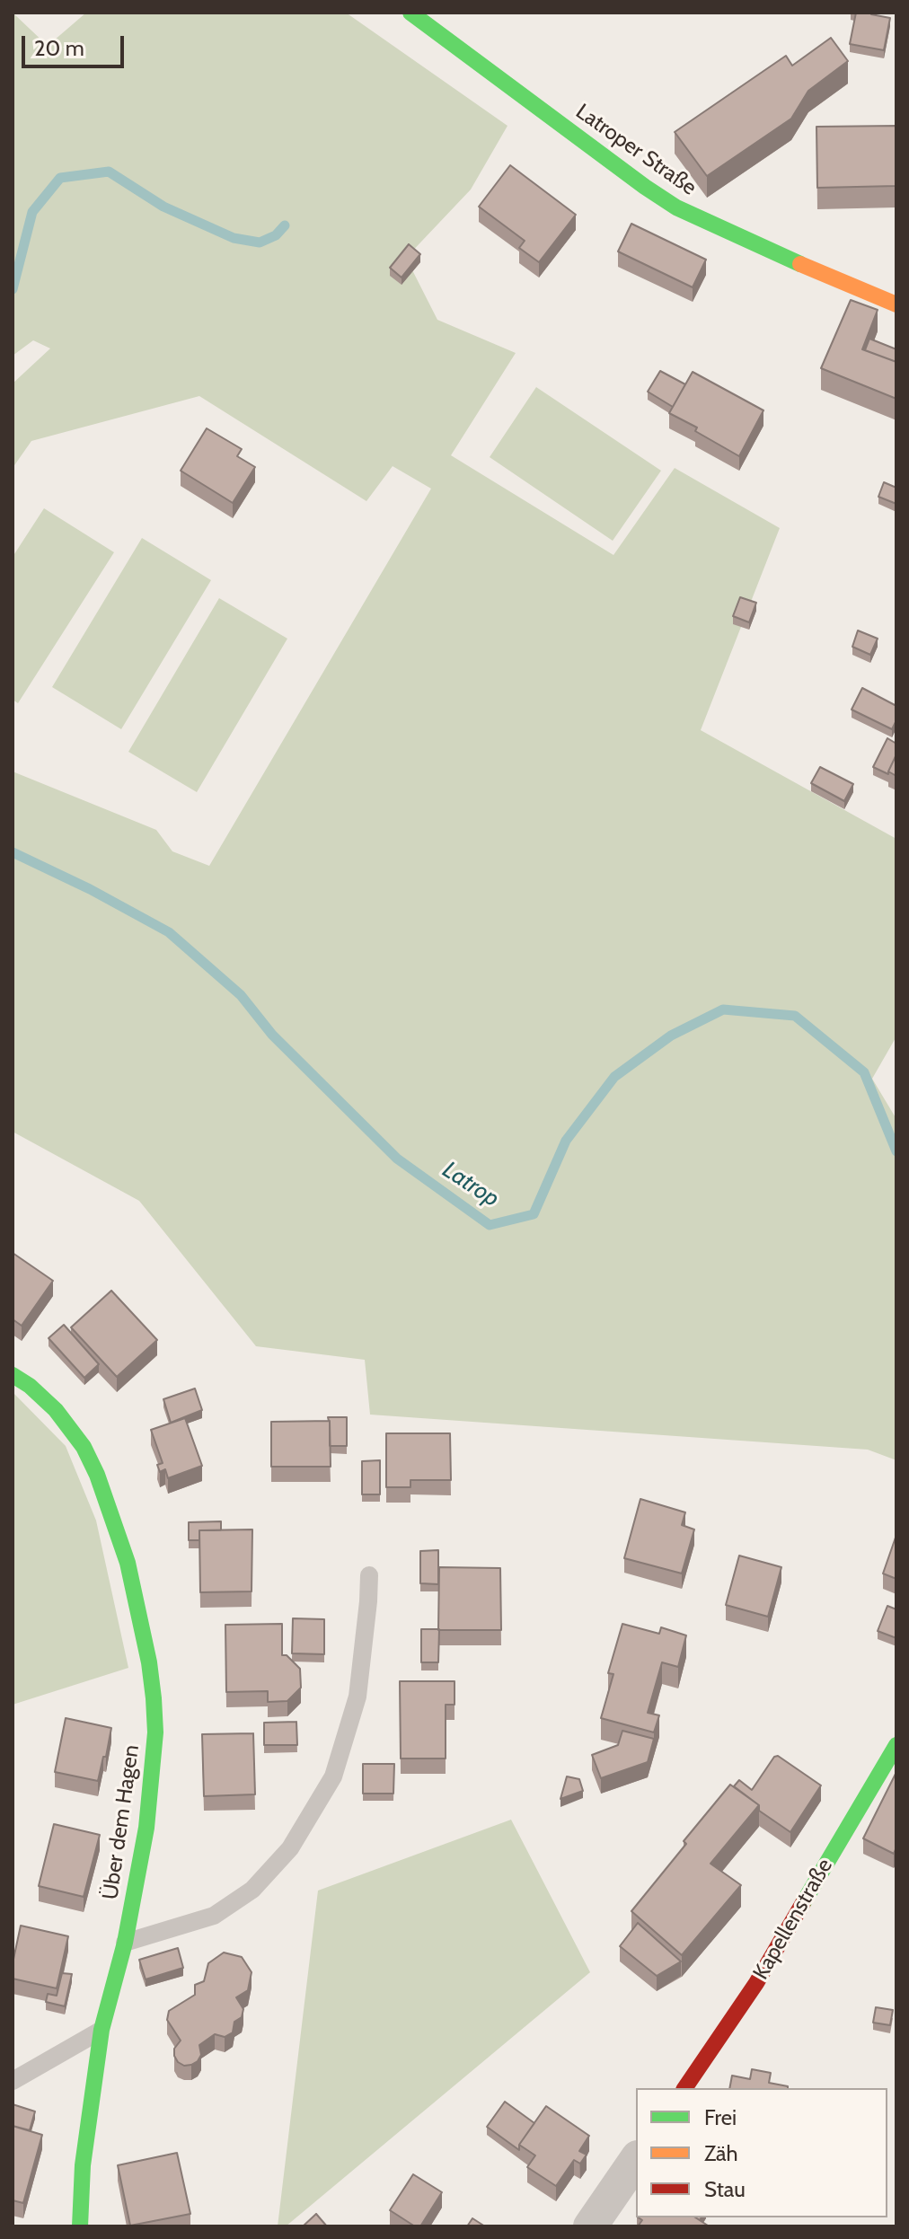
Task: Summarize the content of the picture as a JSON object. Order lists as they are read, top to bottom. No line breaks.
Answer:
{"streets":{"street":["Latroper Straße","Über dem Hagen","Kapellenstraße"]},"water":["Latrop"],"legend":["Frei","Zäh","Stau"],"scale_bar":"20 m"}
